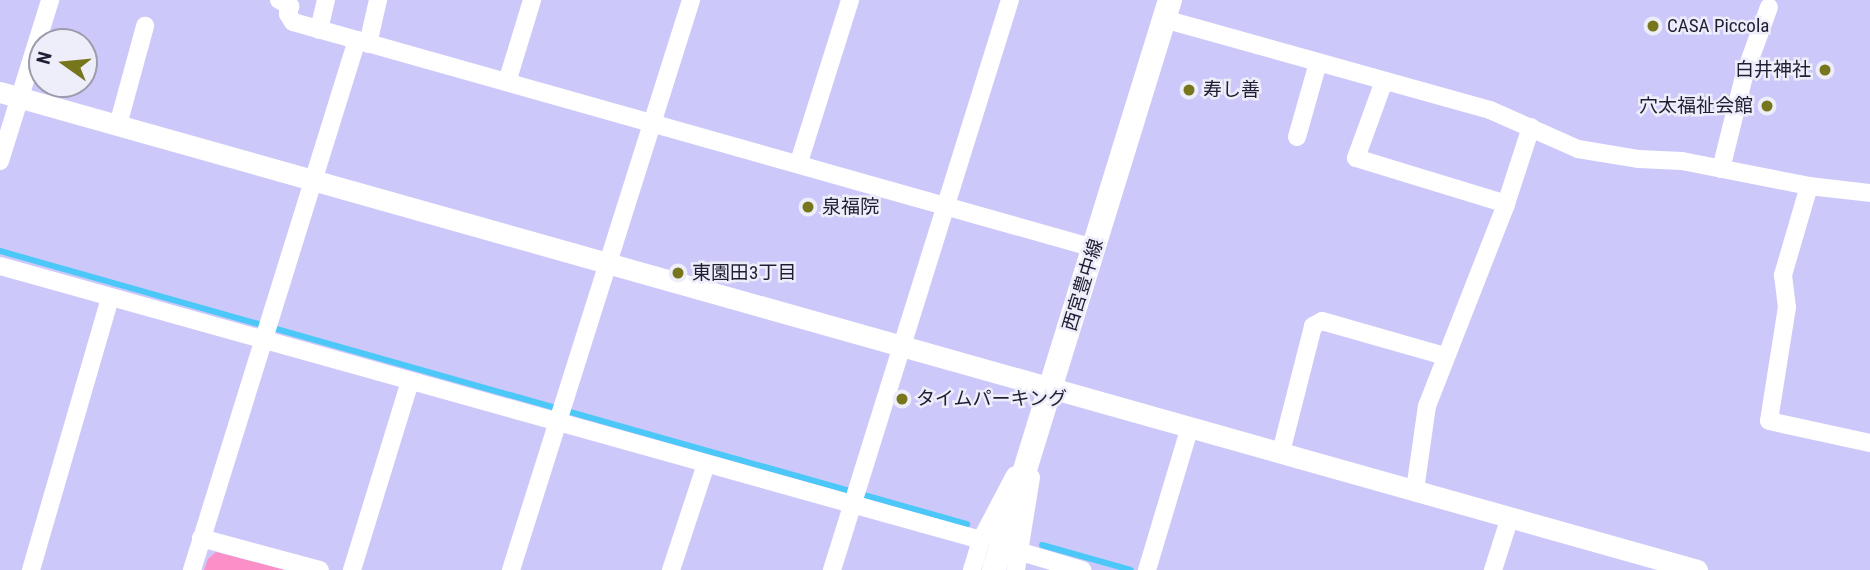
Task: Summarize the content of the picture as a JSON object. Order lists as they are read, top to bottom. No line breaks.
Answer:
{"streets":{"main road":["西宮豊中線"]},"places":["CASA Piccola","白井神社","寿し善","穴太福祉会館","泉福院","東園田3丁目","タイムパーキング"],"north":"left"}
